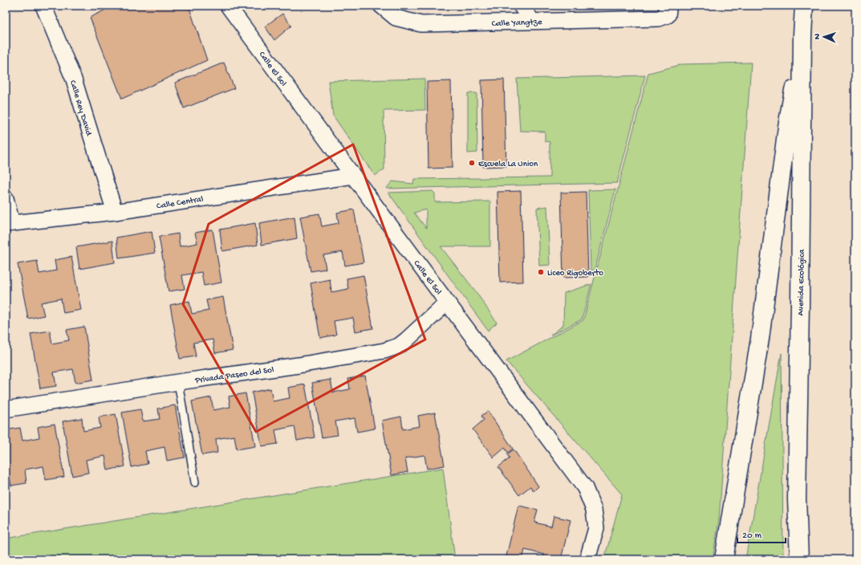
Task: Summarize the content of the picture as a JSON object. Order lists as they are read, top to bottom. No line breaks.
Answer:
{"streets":{"main road":["Avenida Ecológica"],"street":["Calle Yangtze","Calle El Sol","Calle Rey David","Calle Central","Privada Paseo del Sol"]},"crossings":[["Calle El Sol","Calle Central"],["Calle El Sol","Privada Paseo del Sol"],["Calle Rey David","Calle Central"]],"places":["Escuela La Union","Liceo Rigoberto"],"scale_bar":"20 m","north":"left"}
